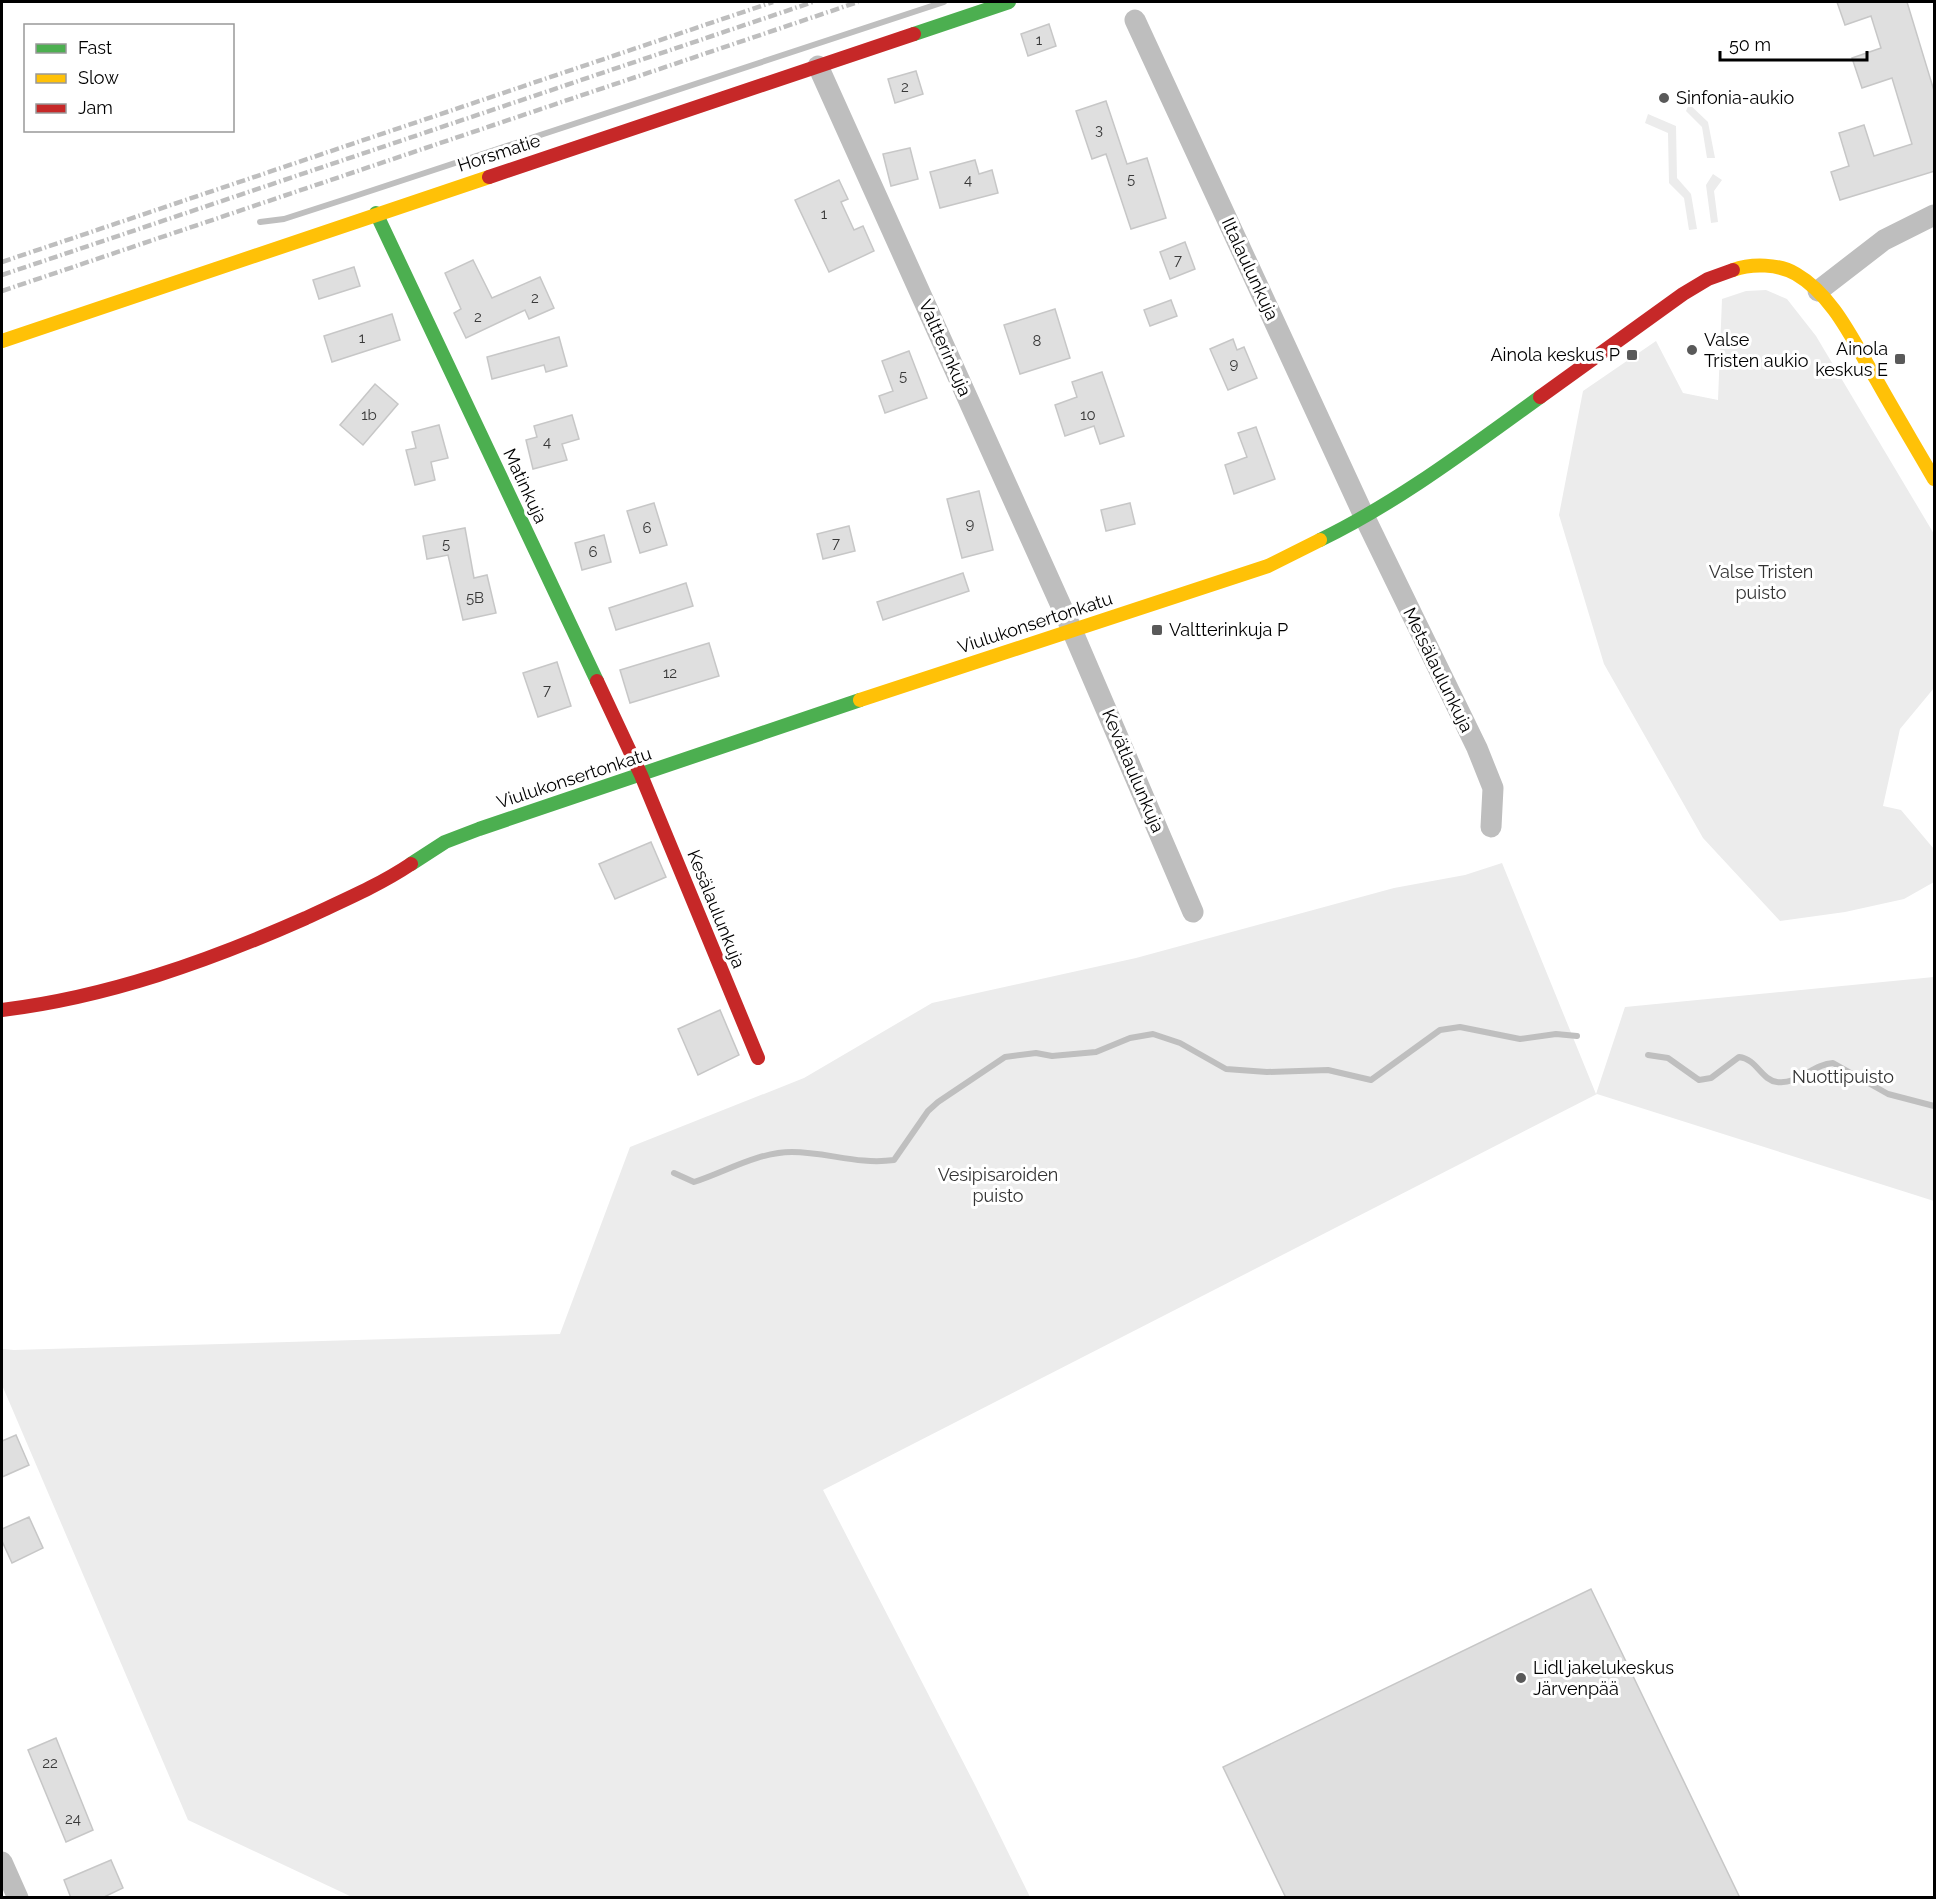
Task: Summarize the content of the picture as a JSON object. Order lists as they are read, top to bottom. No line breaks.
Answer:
{"streets":{"street":["Horsmatie","Iltalaulunkuja","Valtterinkuja","Matinkuja","Viulukonsertonkatu","Metsälaulunkuja","Kevätlaulunkuja","Kesälaulunkuja"]},"crossings":[["Horsmatie","Valtterinkuja"],["Horsmatie","Matinkuja"],["Iltalaulunkuja","Viulukonsertonkatu"],["Iltalaulunkuja","Metsälaulunkuja"],["Valtterinkuja","Viulukonsertonkatu"],["Valtterinkuja","Kevätlaulunkuja"],["Matinkuja","Viulukonsertonkatu"],["Matinkuja","Kesälaulunkuja"],["Viulukonsertonkatu","Metsälaulunkuja"],["Viulukonsertonkatu","Kevätlaulunkuja"],["Viulukonsertonkatu","Kesälaulunkuja"]],"parks":["Valse Tristen puisto","Nuottipuisto","Vesipisaroiden puisto"],"places":{"other":["Sinfonia-aukio","Valse Tristen aukio","Lidl jakelukeskus Järvenpää"],"transit":["Ainola keskus P","Ainola keskus E","Valtterinkuja P"]},"house_numbers":["1","2","3","5","4","1","7","2","2","1","8","9","5","1b","10","4","9","6","7","5","6","5B","12","7","22","24"],"legend":["Fast","Slow","Jam"],"scale_bar":"50 m"}
